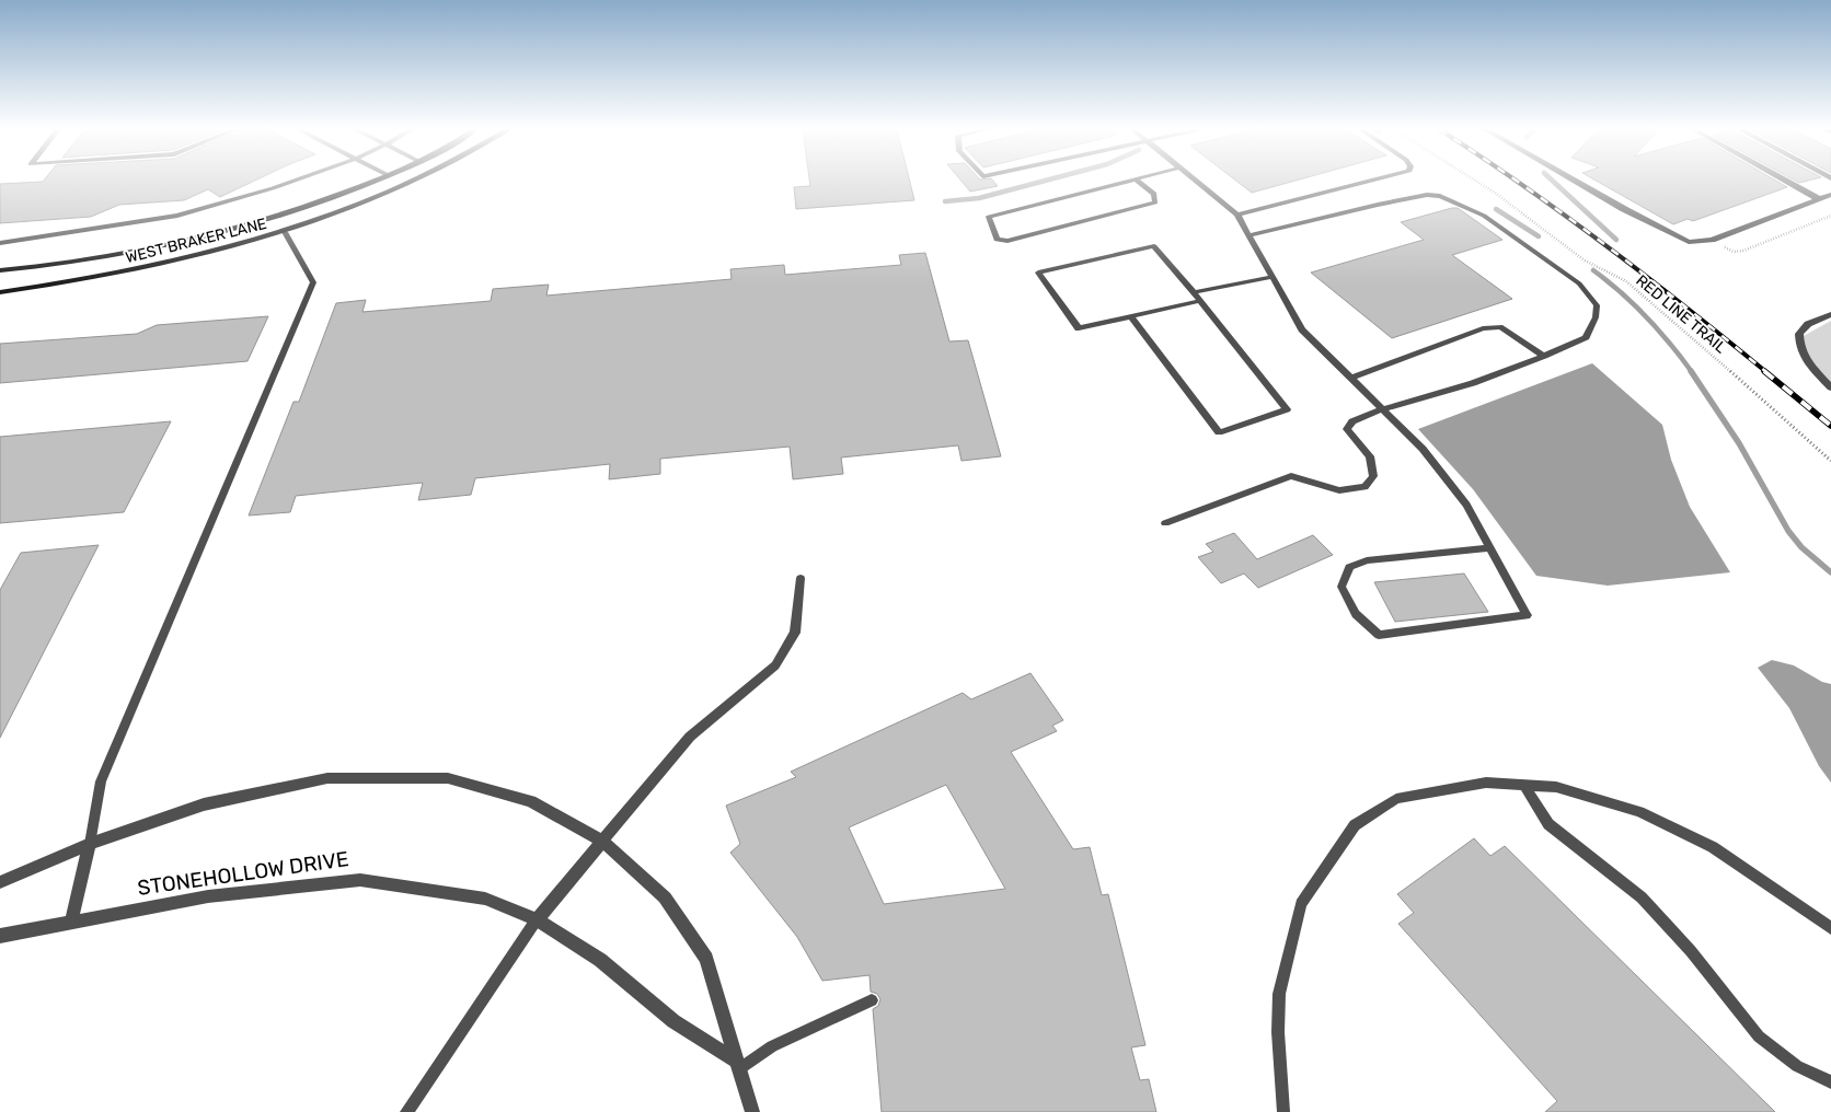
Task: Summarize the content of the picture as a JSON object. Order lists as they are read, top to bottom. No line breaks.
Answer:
{"streets":{"main road":["WEST BRAKER LANE"],"street":["STONEHOLLOW DRIVE"],"path":["RED LINE TRAIL"]}}
